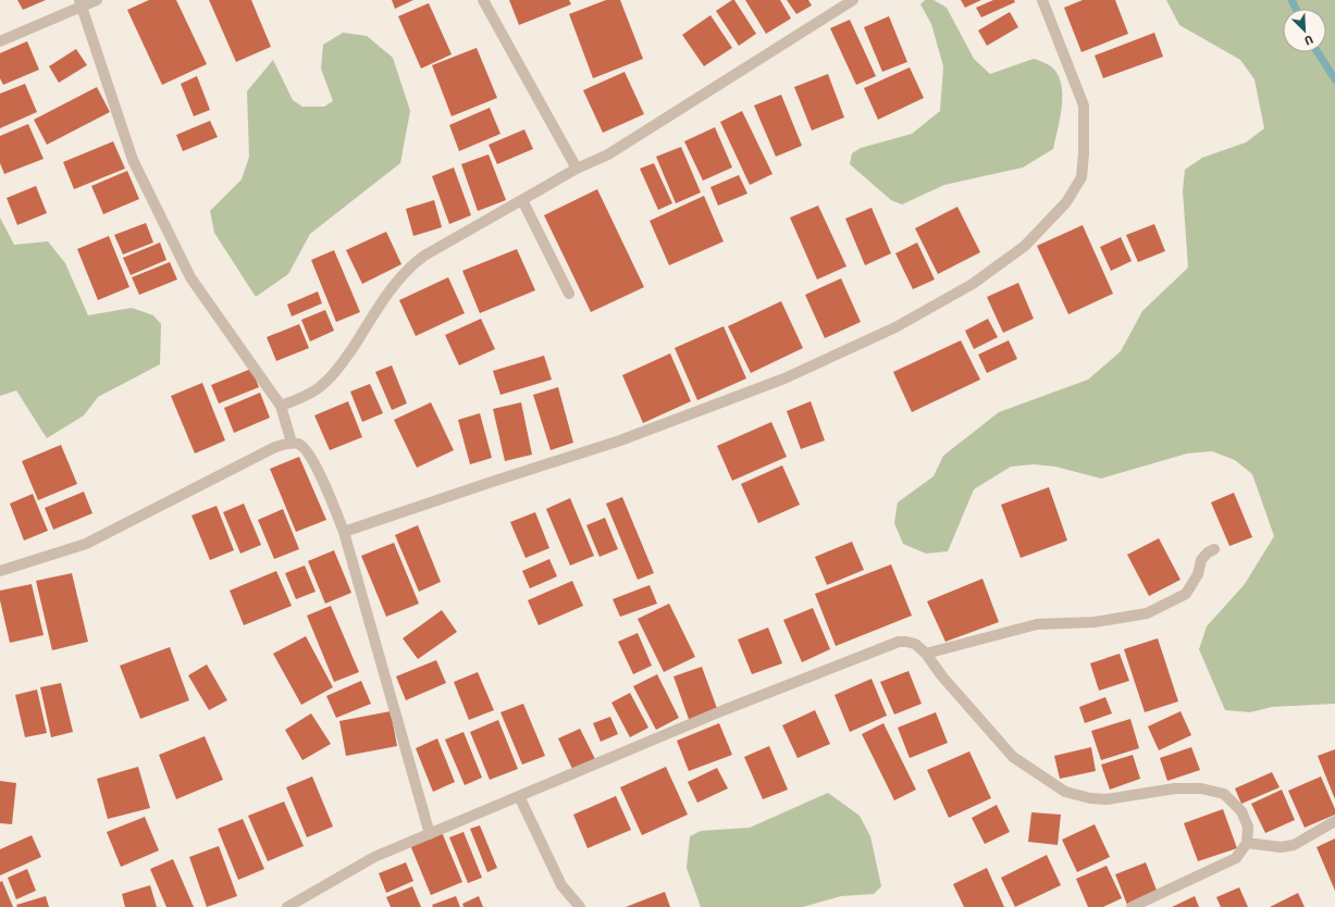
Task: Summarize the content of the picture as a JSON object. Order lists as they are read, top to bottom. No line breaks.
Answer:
{"north":"bottom right"}
